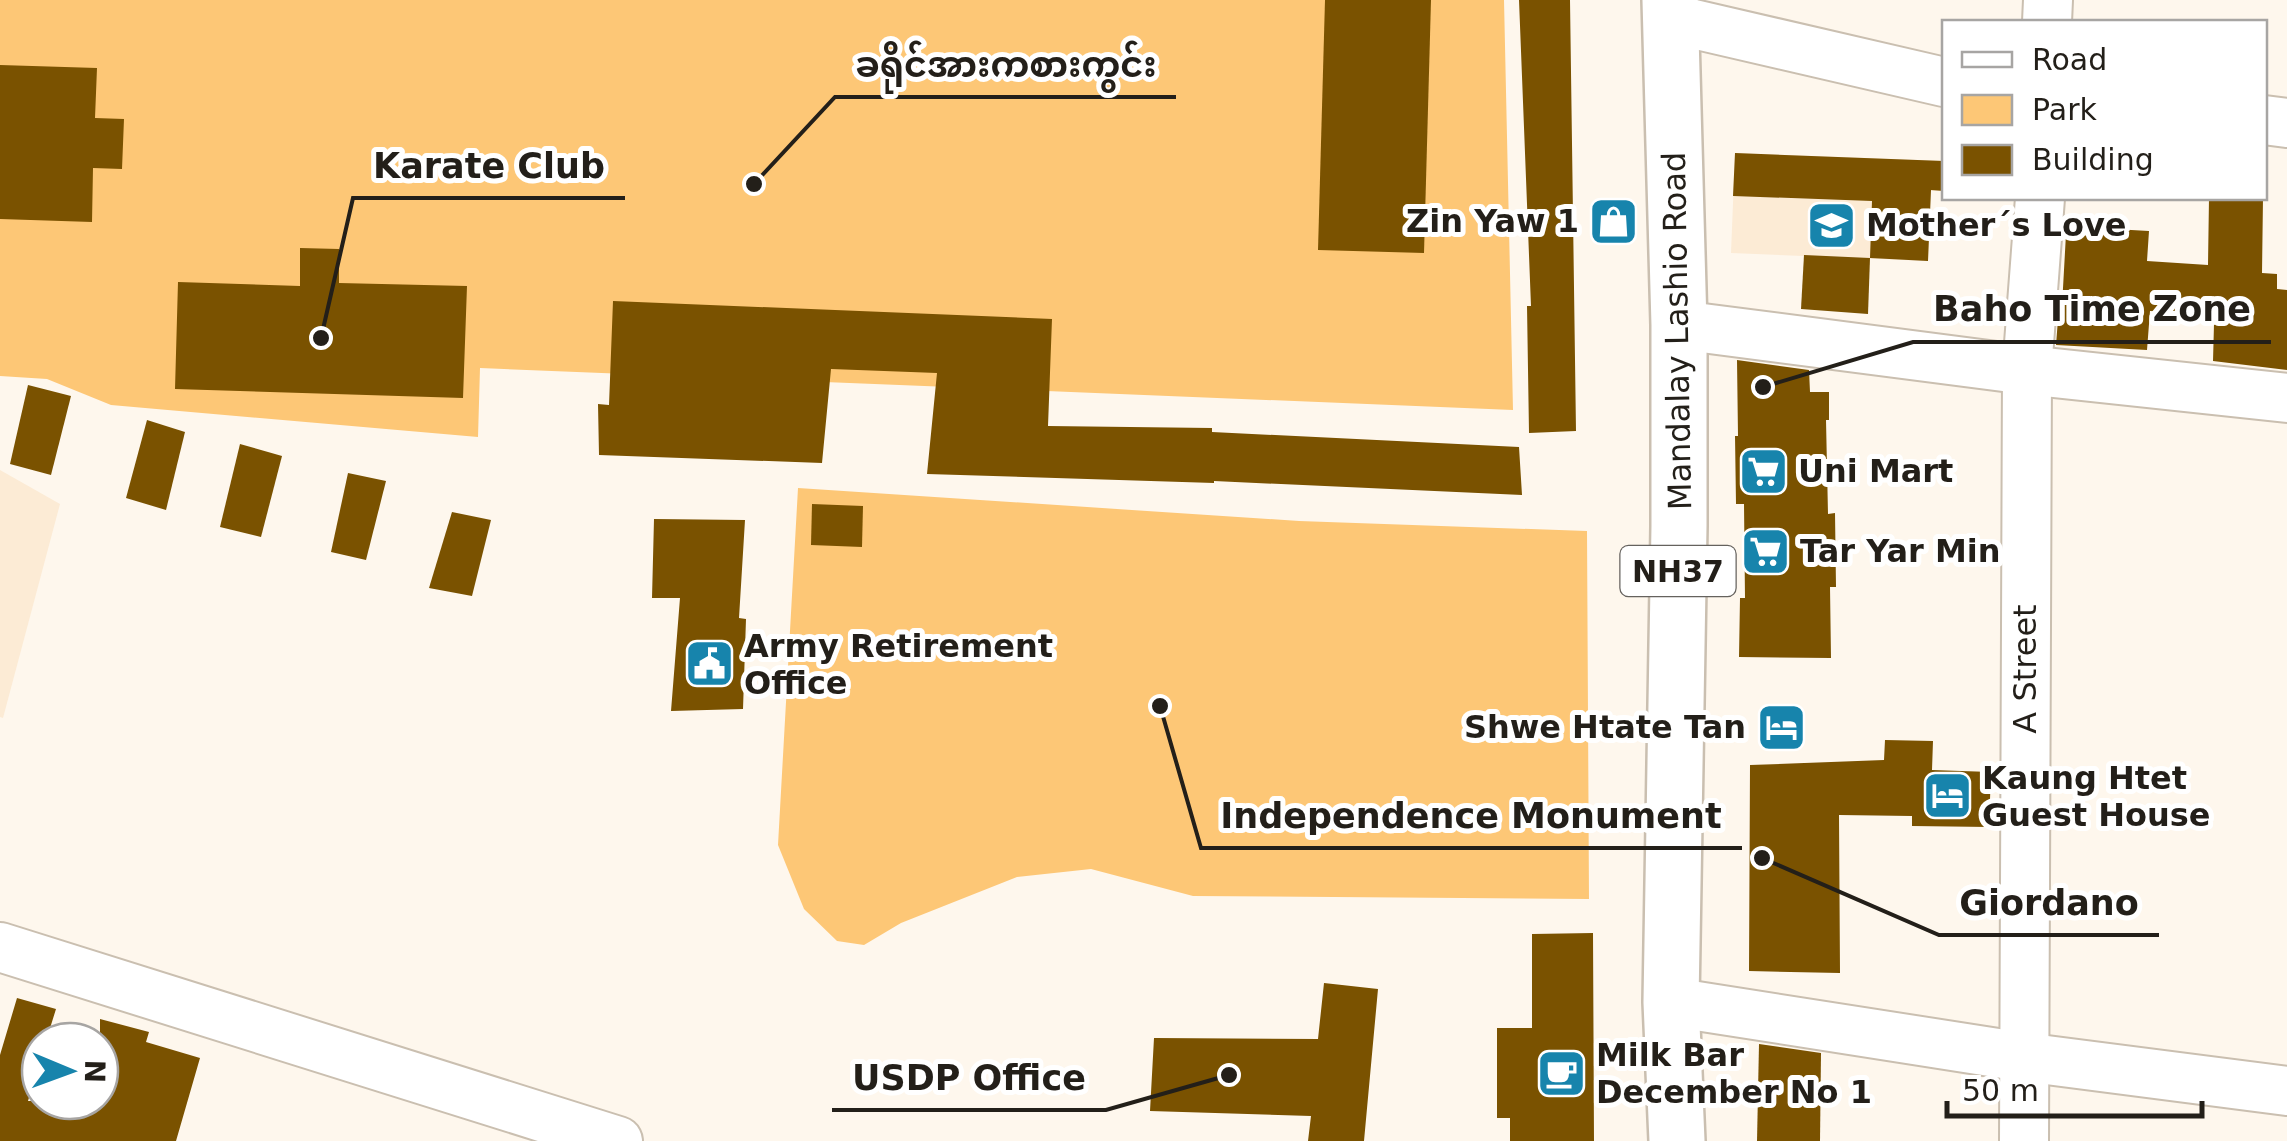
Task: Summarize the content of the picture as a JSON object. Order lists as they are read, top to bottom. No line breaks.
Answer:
{"streets":{"highway":["Mandalay Lashio Road","NH37"],"street":["A Street"]},"places":{"other":["ခရိုင်အားကစားကွင်း","Karate Club","Baho Time Zone","Independence Monument","Giordano","USDP Office"],"shop":["Zin Yaw 1"],"school or university":["Mother´s Love"],"supermarket":["Uni Mart","Tar Yar Min"],"public building":["Army Retirement Office"],"hotel":["Shwe Htate Tan","Kaung Htet Guest House"],"cafe":["Milk Bar December No 1"]},"legend":["Road","Park","Building"],"scale_bar":"50 m","north":"right"}
